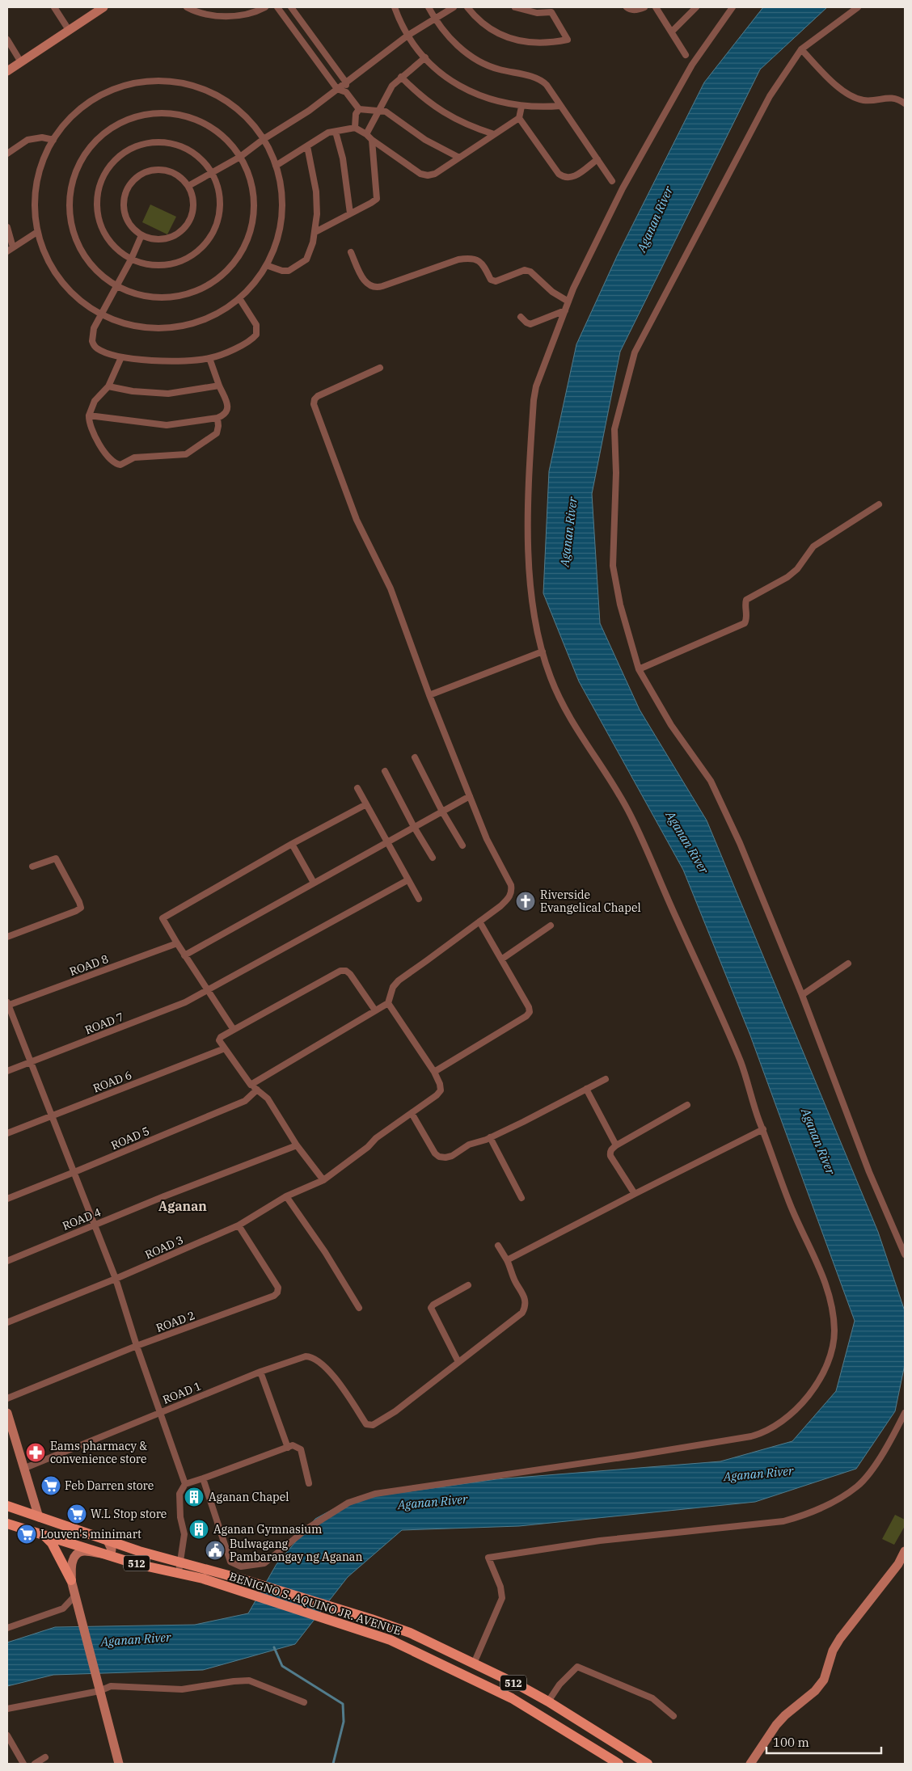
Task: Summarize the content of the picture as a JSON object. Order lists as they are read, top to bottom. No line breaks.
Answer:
{"streets":{"main road":["512","BENIGNO S. AQUINO JR. AVENUE"],"street":["ROAD 8","ROAD 7","ROAD 6","ROAD 5","ROAD 4","ROAD 3","ROAD 2","ROAD 1"]},"crossings":[["ROAD 3","ROAD 2"]],"districts":["Aganan"],"water":["Aganan River"],"places":{"church":["Riverside Evangelical Chapel"],"pharmacy":["Eams pharmacy & convenience store"],"supermarket":["Feb Darren store","W.L Stop store","Louven's minimart"],"building":["Aganan Chapel","Aganan Gymnasium"],"public building":["Bulwagang Pambarangay ng Aganan"]},"scale_bar":"100 m"}
